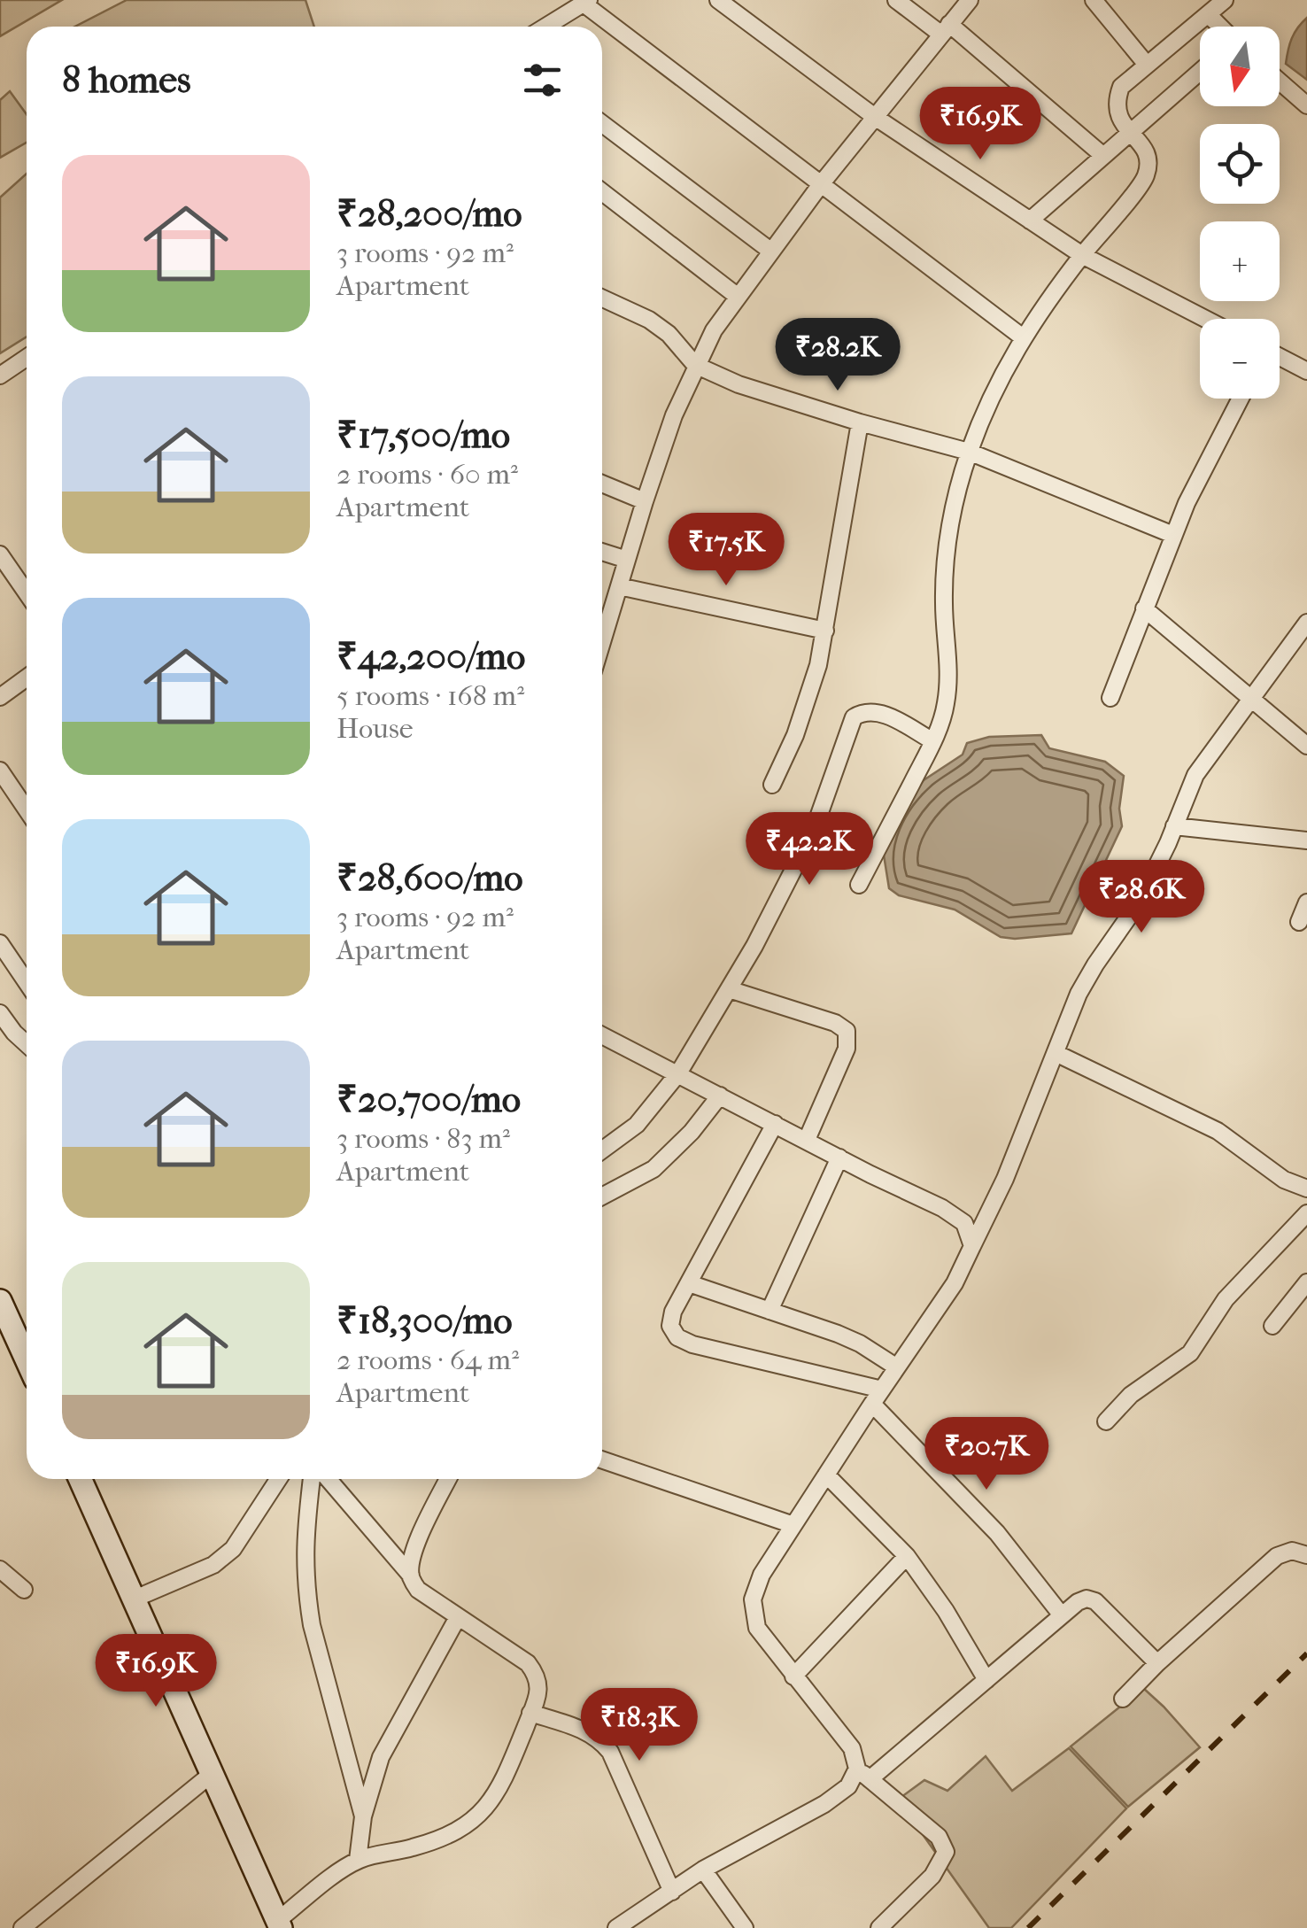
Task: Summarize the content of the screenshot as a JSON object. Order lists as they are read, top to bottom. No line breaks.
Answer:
{"north":"bottom","page":{"map_buttons":["+","−"],"heading":"8 homes","price":["₹16.9K","₹28.2K","₹17.5K","₹42.2K","₹28.6K","₹20.7K","₹16.9K","₹18.3K"],"list":[{"name":"₹28,200/mo","note":"3 rooms · 92 m² · Apartment"},{"name":"₹17,500/mo","note":"2 rooms · 60 m² · Apartment"},{"name":"₹42,200/mo","note":"5 rooms · 168 m² · House"},{"name":"₹28,600/mo","note":"3 rooms · 92 m² · Apartment"},{"name":"₹20,700/mo","note":"3 rooms · 83 m² · Apartment"},{"name":"₹18,300/mo","note":"2 rooms · 64 m² · Apartment"}]}}
